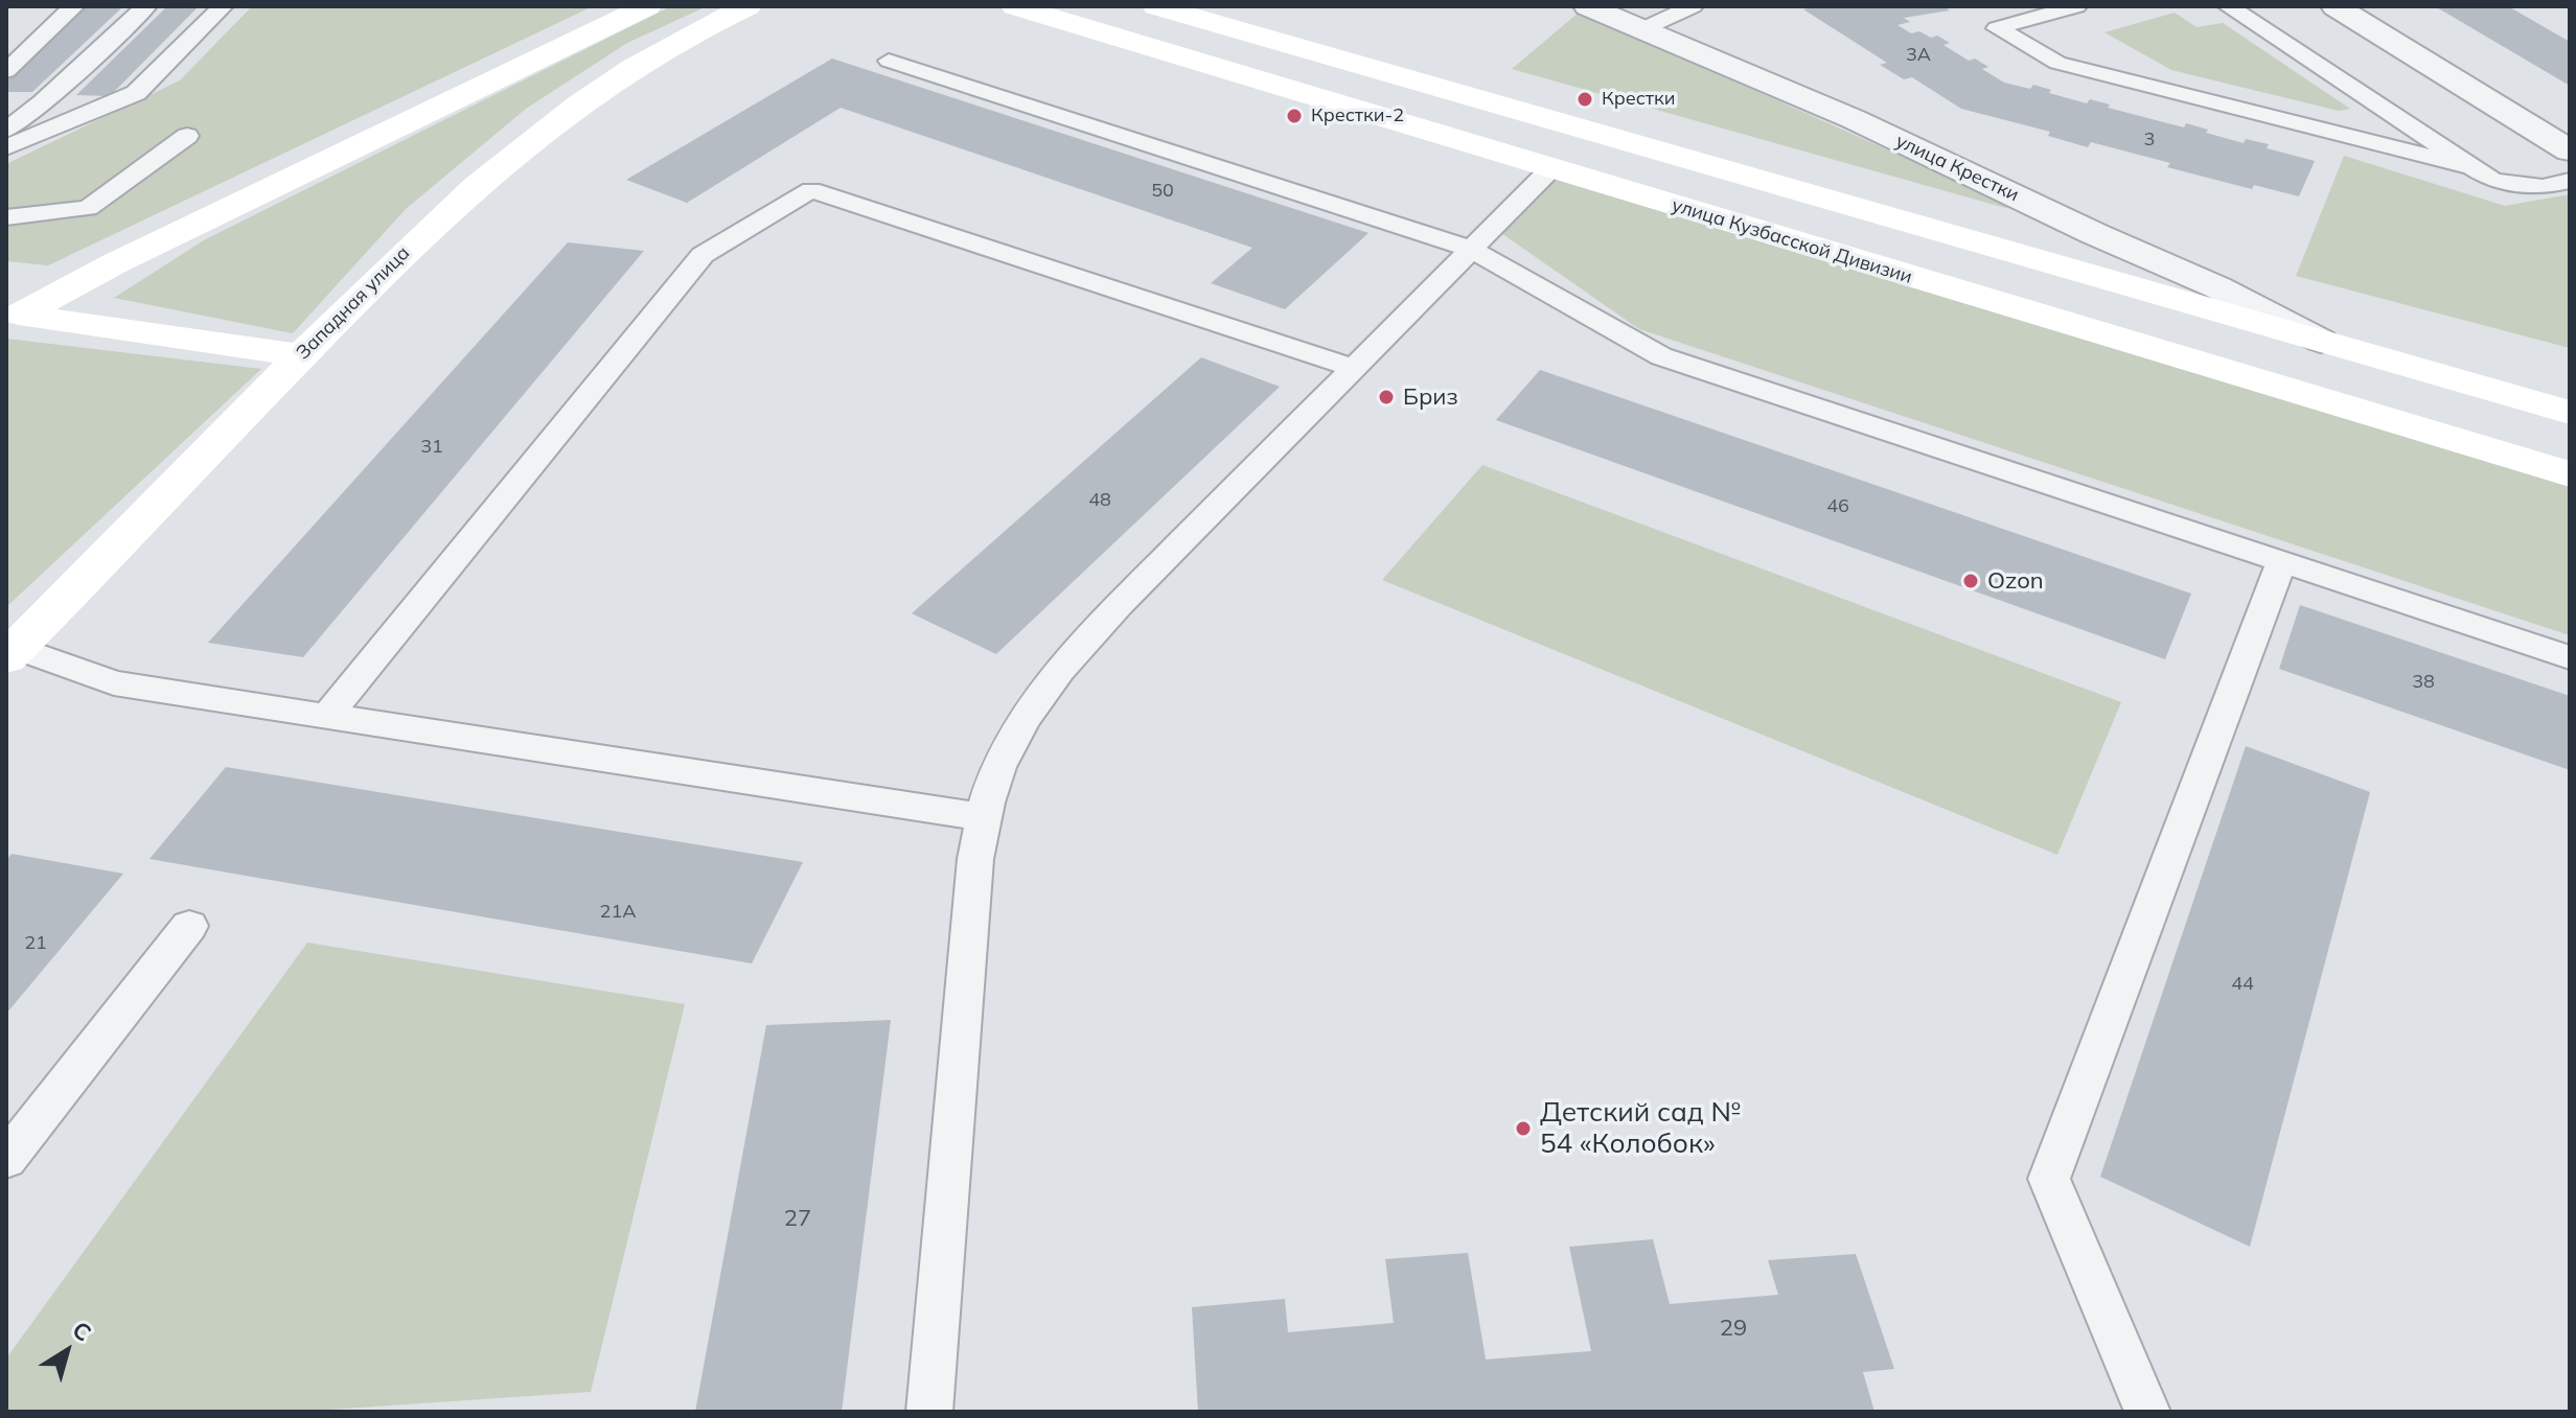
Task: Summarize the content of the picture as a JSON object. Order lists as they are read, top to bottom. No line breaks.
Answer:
{"streets":{"street":["улица Крестки","улица Кузбасской Дивизии","Западная улица"]},"places":["Крестки","Крестки-2","Бриз","Ozon","Детский сад № 54 «Колобок»"],"house_numbers":["3А","3","50","31","48","46","38","21А","21","44","27","29"],"north":"top right"}
